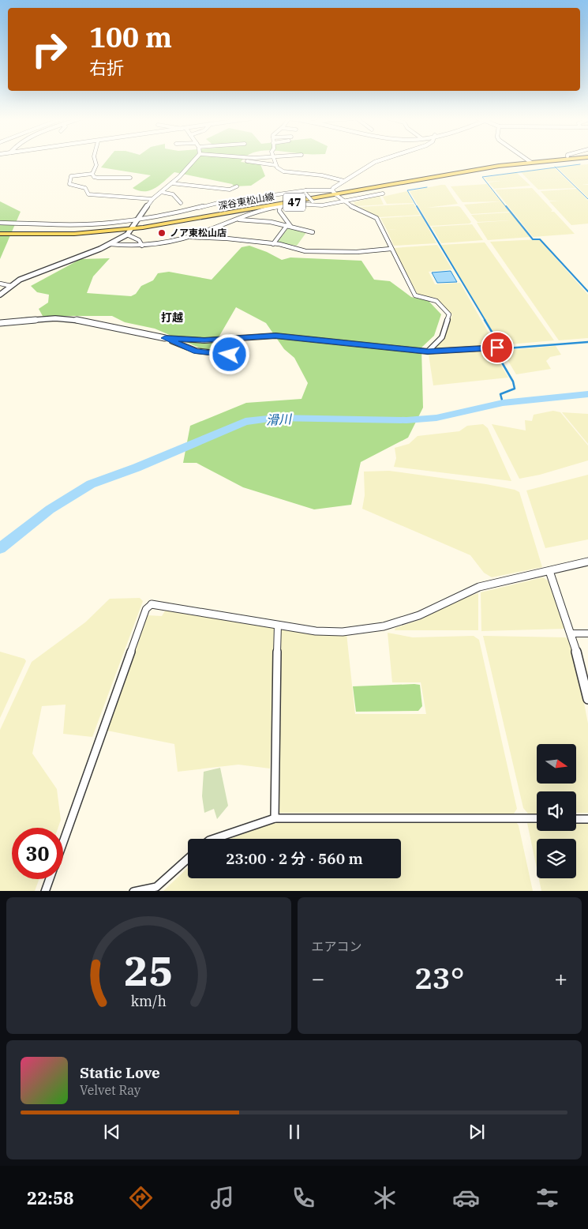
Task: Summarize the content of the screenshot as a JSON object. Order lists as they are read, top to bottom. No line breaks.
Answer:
{"streets":{"main road":["深谷東松山線","47"]},"districts":["打越"],"water":["滑川"],"places":["ノア東松山店"],"north":"right","page":{"turn":["100 m","右折"],"limit":"30","trip":"23:00 · 2 分 · 560 m","tile":"エアコン","heat":["−","23°","+"],"song":["Static Love","Velvet Ray"],"tabs":"22:58","gauge":["25","km/h"]}}
